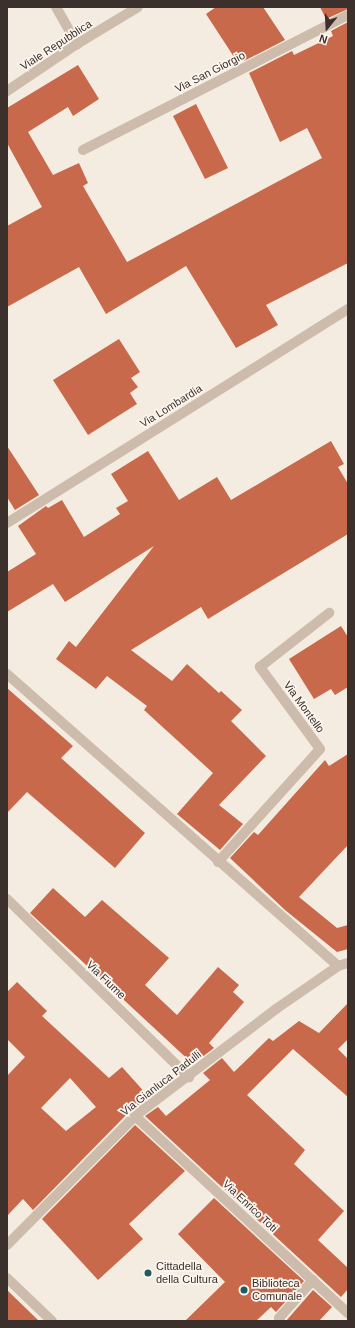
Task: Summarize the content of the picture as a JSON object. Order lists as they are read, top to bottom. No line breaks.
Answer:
{"streets":{"street":["Viale Repubblica","Via San Giorgio","Via Lombardia","Via Montello","Via Fiume","Via Gianluca Padulli","Via Enrico Toti"]},"crossings":[["Via Fiume","Via Gianluca Padulli"],["Via Gianluca Padulli","Via Enrico Toti"]],"places":["Cittadella della Cultura","Biblioteca Comunale"],"north":"bottom"}
